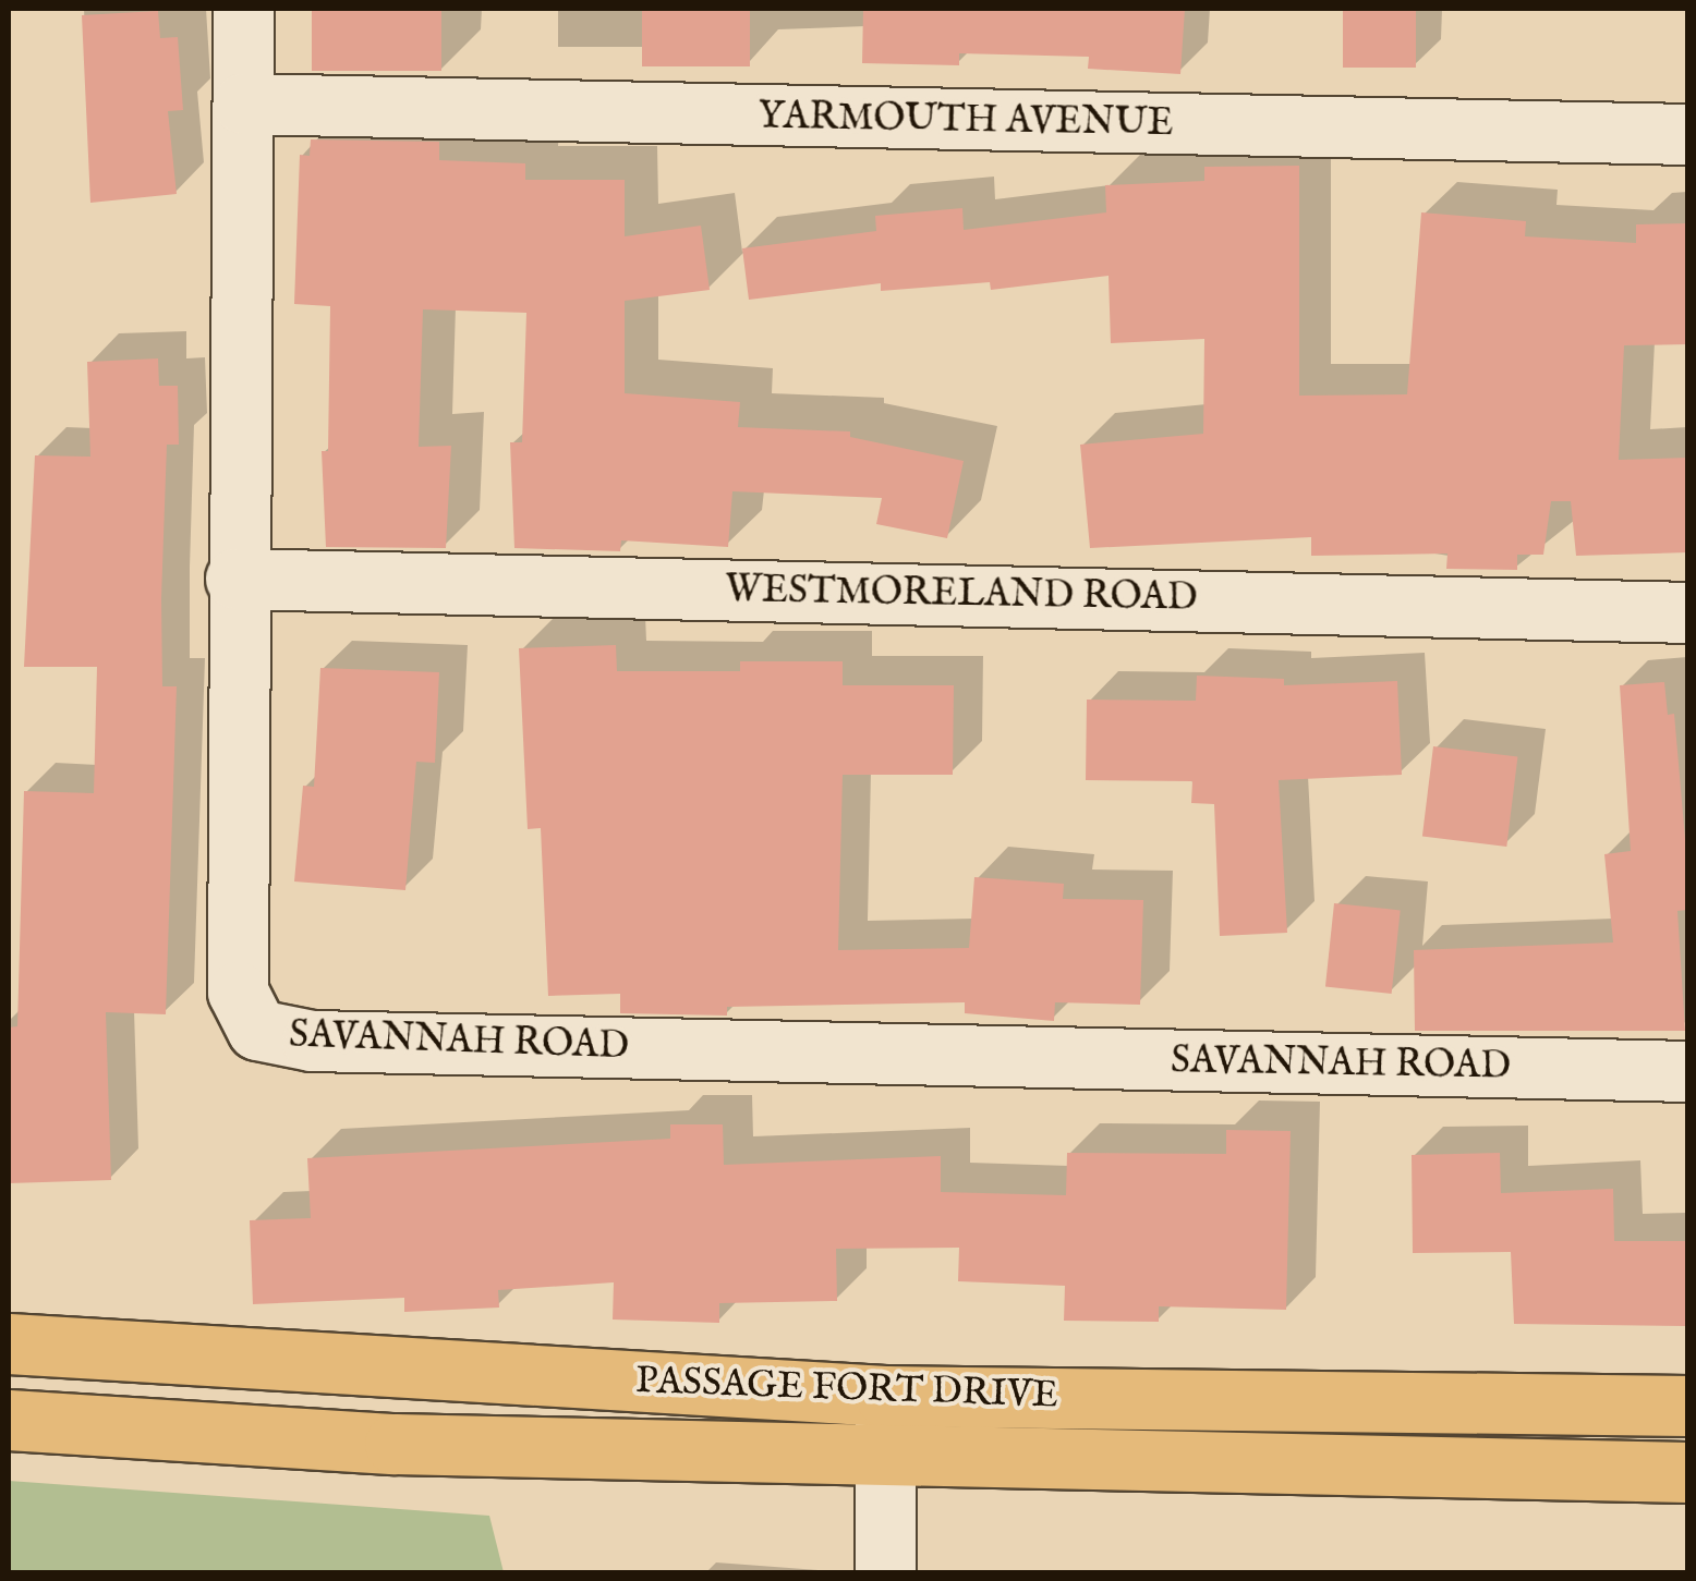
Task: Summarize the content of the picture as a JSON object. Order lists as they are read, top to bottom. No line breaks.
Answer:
{"streets":{"main road":["PASSAGE FORT DRIVE"],"street":["YARMOUTH AVENUE","WESTMORELAND ROAD","SAVANNAH ROAD"]},"crossings":[["YARMOUTH AVENUE","SAVANNAH ROAD"],["WESTMORELAND ROAD","SAVANNAH ROAD"]]}
